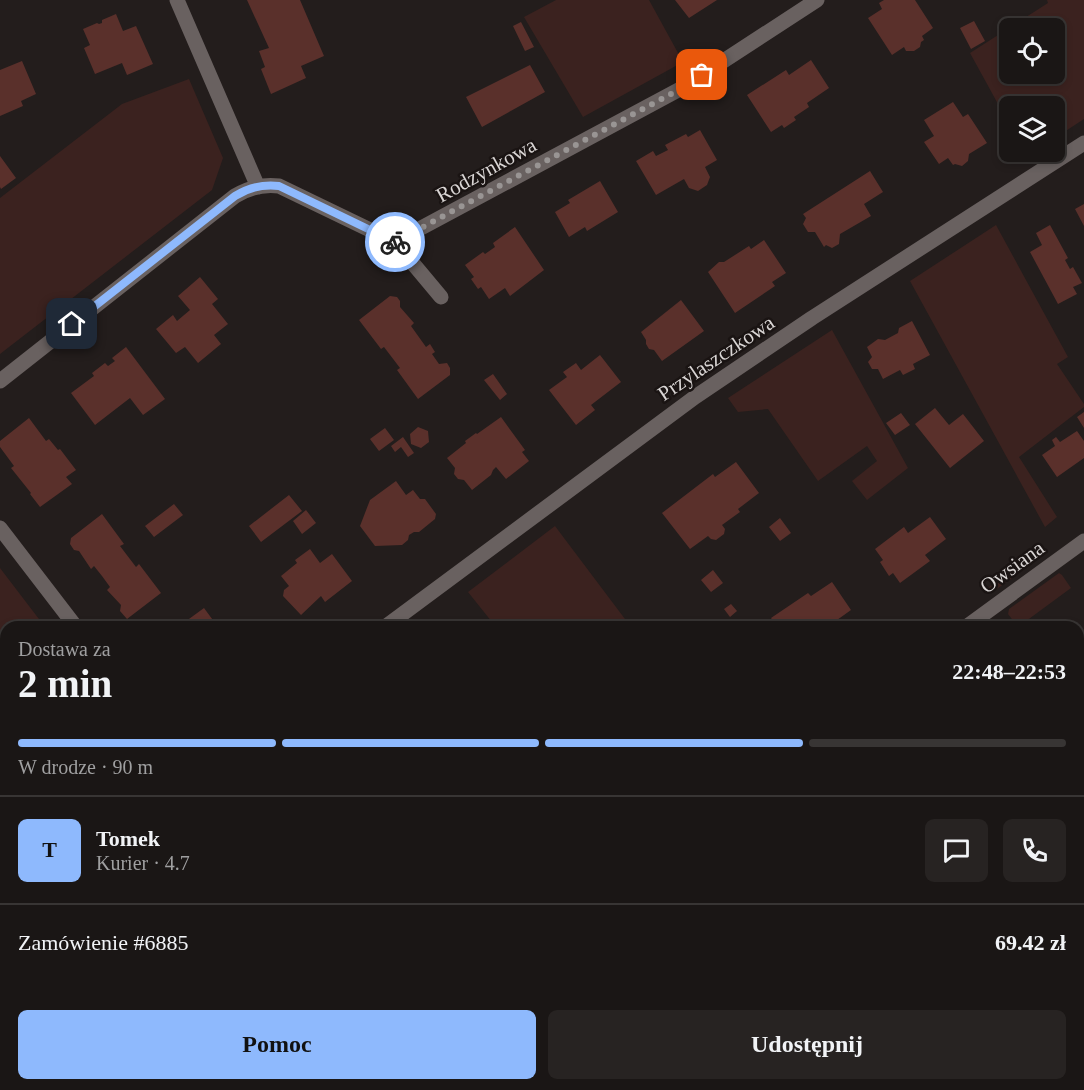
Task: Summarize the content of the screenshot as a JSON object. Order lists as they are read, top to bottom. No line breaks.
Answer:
{"streets":{"street":["Rodzynkowa","Przylaszczkowa","Owsiana"]},"page":{"heading":["2 min","Dostawa za","22:48–22:53"],"panel":["Tomek","Kurier · 4.7","Zamówienie #6885","69.42 zł"],"bar":"W drodze · 90 m","round":"T","buttons":["Pomoc","Udostępnij"]}}
